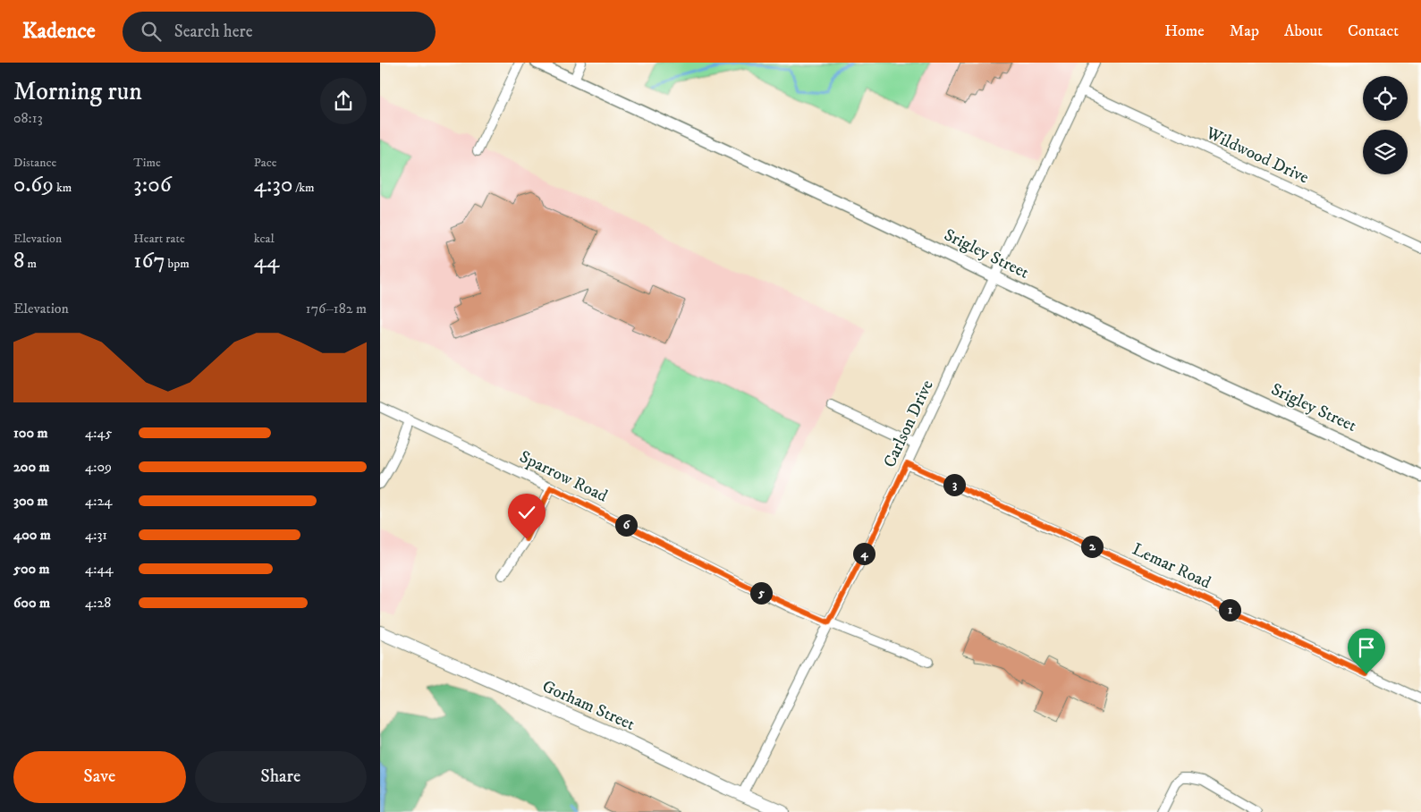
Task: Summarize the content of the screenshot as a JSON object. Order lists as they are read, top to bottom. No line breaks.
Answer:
{"streets":{"main road":["Gorham Street"],"street":["Wildwood Drive","Srigley Street","Carlson Drive","Sparrow Road","Lemar Road"]},"crossings":[["Wildwood Drive","Carlson Drive"],["Srigley Street","Carlson Drive"],["Carlson Drive","Sparrow Road"],["Carlson Drive","Lemar Road"],["Carlson Drive","Gorham Street"]],"page":{"header":"Kadence","search":"Search here","nav":["Home","Map","About","Contact"],"heading":["Morning run","08:13"],"stats":[["Distance","0.69 km"],["Time","3:06"],["Pace","4:30 /km"],["Elevation","8 m"],["Heart rate","167 bpm"],["kcal","44"]],"chart":["Elevation","176–182 m"],"list":[{"name":"100 m","note":"4:45"},{"name":"200 m","note":"4:09"},{"name":"300 m","note":"4:24"},{"name":"400 m","note":"4:31"},{"name":"500 m","note":"4:44"},{"name":"600 m","note":"4:28"}],"pins":["3","6","2","4","5","1"],"buttons":["Save","Share"]}}
